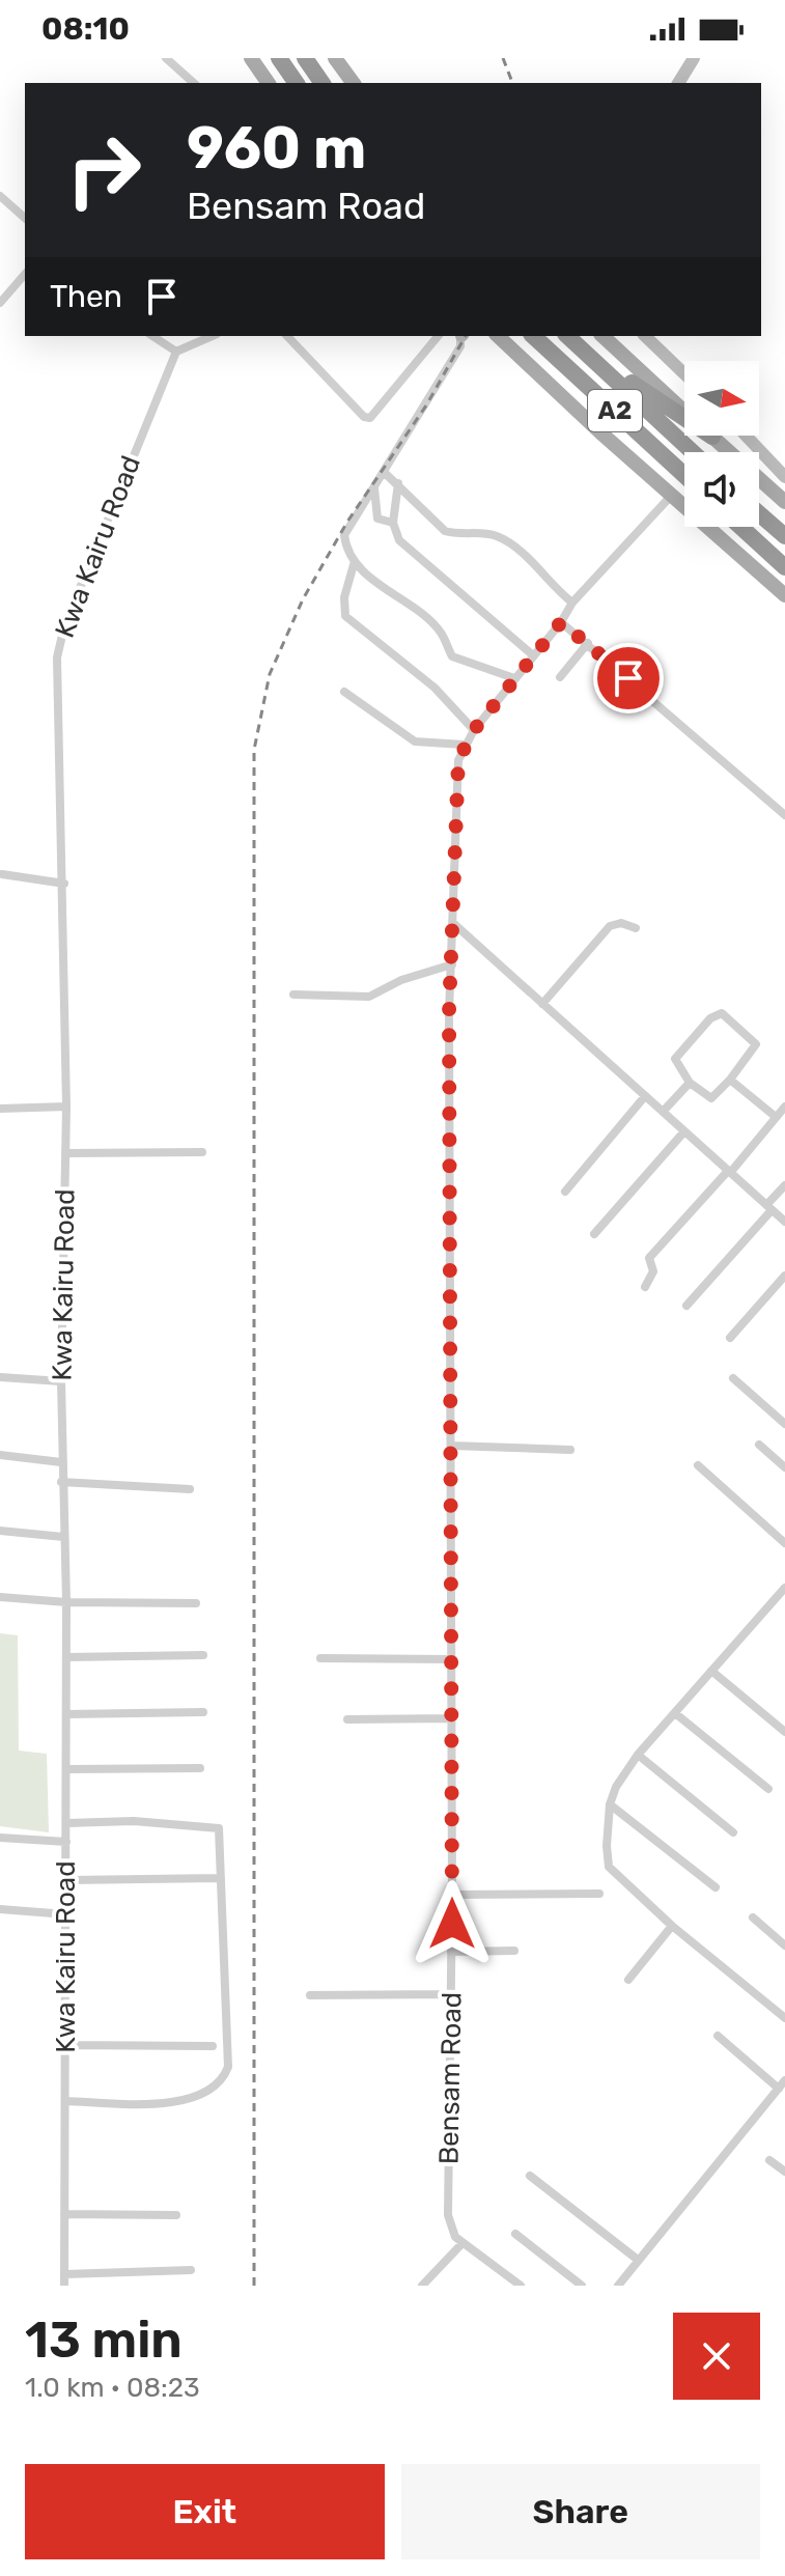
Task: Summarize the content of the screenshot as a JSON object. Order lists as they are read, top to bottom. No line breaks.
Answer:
{"streets":{"highway":["A2"],"street":["Kwa Kairu Road","Bensam Road"]},"north":"right","page":{"status":"08:10","turn":["960 m","Bensam Road"],"then":"Then","heading":["13 min","1.0 km · 08:23"],"buttons":["Exit","Share"]}}
